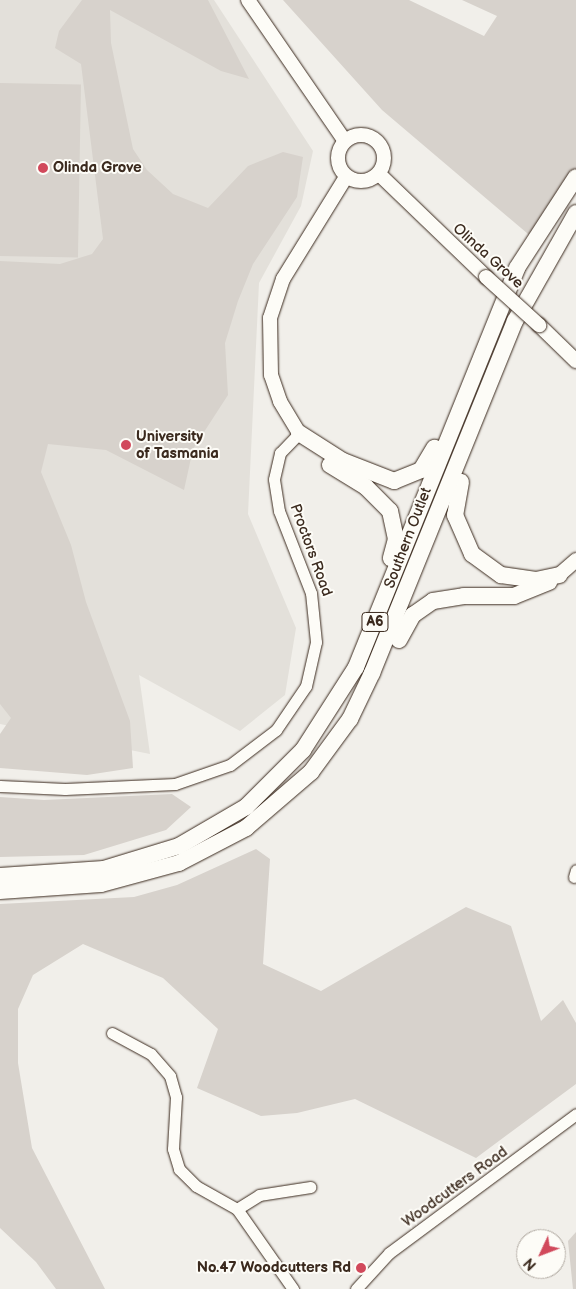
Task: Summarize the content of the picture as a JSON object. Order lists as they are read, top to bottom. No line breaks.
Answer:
{"streets":{"highway":["Southern Outlet","A6"],"main road":["Olinda Grove"],"street":["Proctors Road","Woodcutters Road"]},"places":["Olinda Grove","University of Tasmania","No.47 Woodcutters Rd"],"north":"bottom left"}
